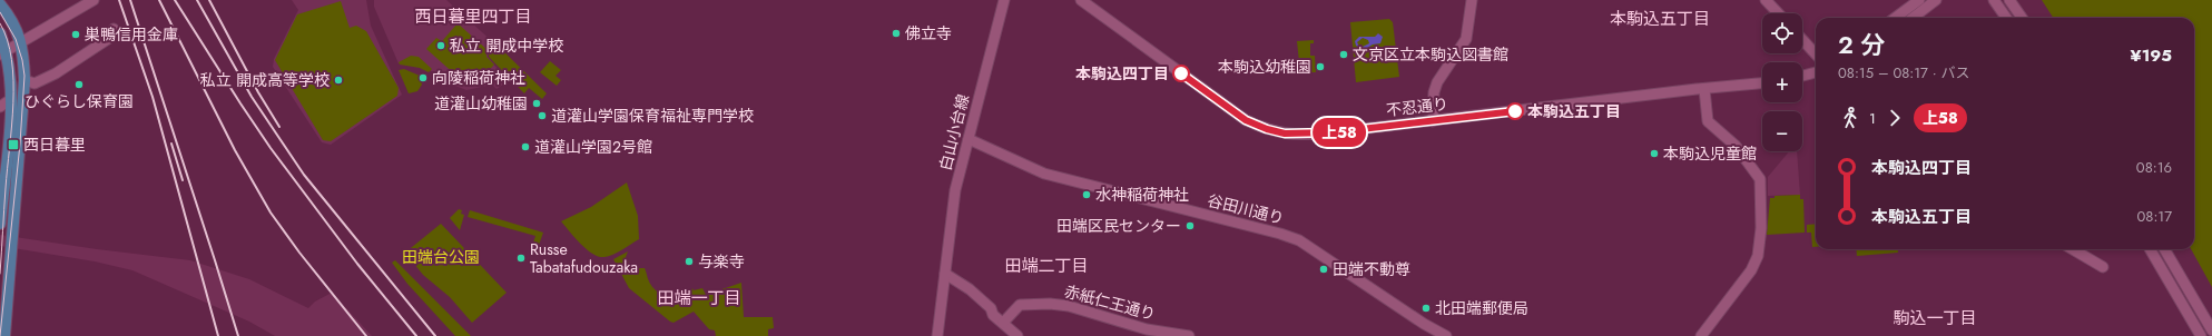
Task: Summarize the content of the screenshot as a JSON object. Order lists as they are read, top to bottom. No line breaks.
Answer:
{"streets":{"main road":["不忍通り","白山小台線","谷田川通り","赤紙仁王通り"]},"crossings":[["白山小台線","谷田川通り"]],"districts":["西日暮里四丁目","本駒込五丁目","田端二丁目","田端一丁目","駒込一丁目"],"parks":["田端台公園"],"places":{"other":["佛立寺","巣鴨信用金庫","私立 開成中学校","文京区立本駒込図書館","本駒込幼稚園","本駒込四丁目","向陵稲荷神社","私立 開成高等学校","ひぐらし保育園","道灌山幼稚園","本駒込五丁目","道灌山学園保育福祉専門学校","道灌山学園2号館","本駒込児童館","水神稲荷神社","田端区民センター","Russe Tabatafudouzaka","与楽寺","田端不動尊","北田端郵便局"],"transit":["西日暮里"]},"lines":["bus line 上58"],"page":{"on_map":"上58","map_buttons":["+","−"],"heading":["2 分","08:15 – 08:17 · バス","¥195"],"legs":["1","上58"],"list":[{"name":"本駒込四丁目","value":"08:16"},{"name":"本駒込五丁目","value":"08:17"}]}}
